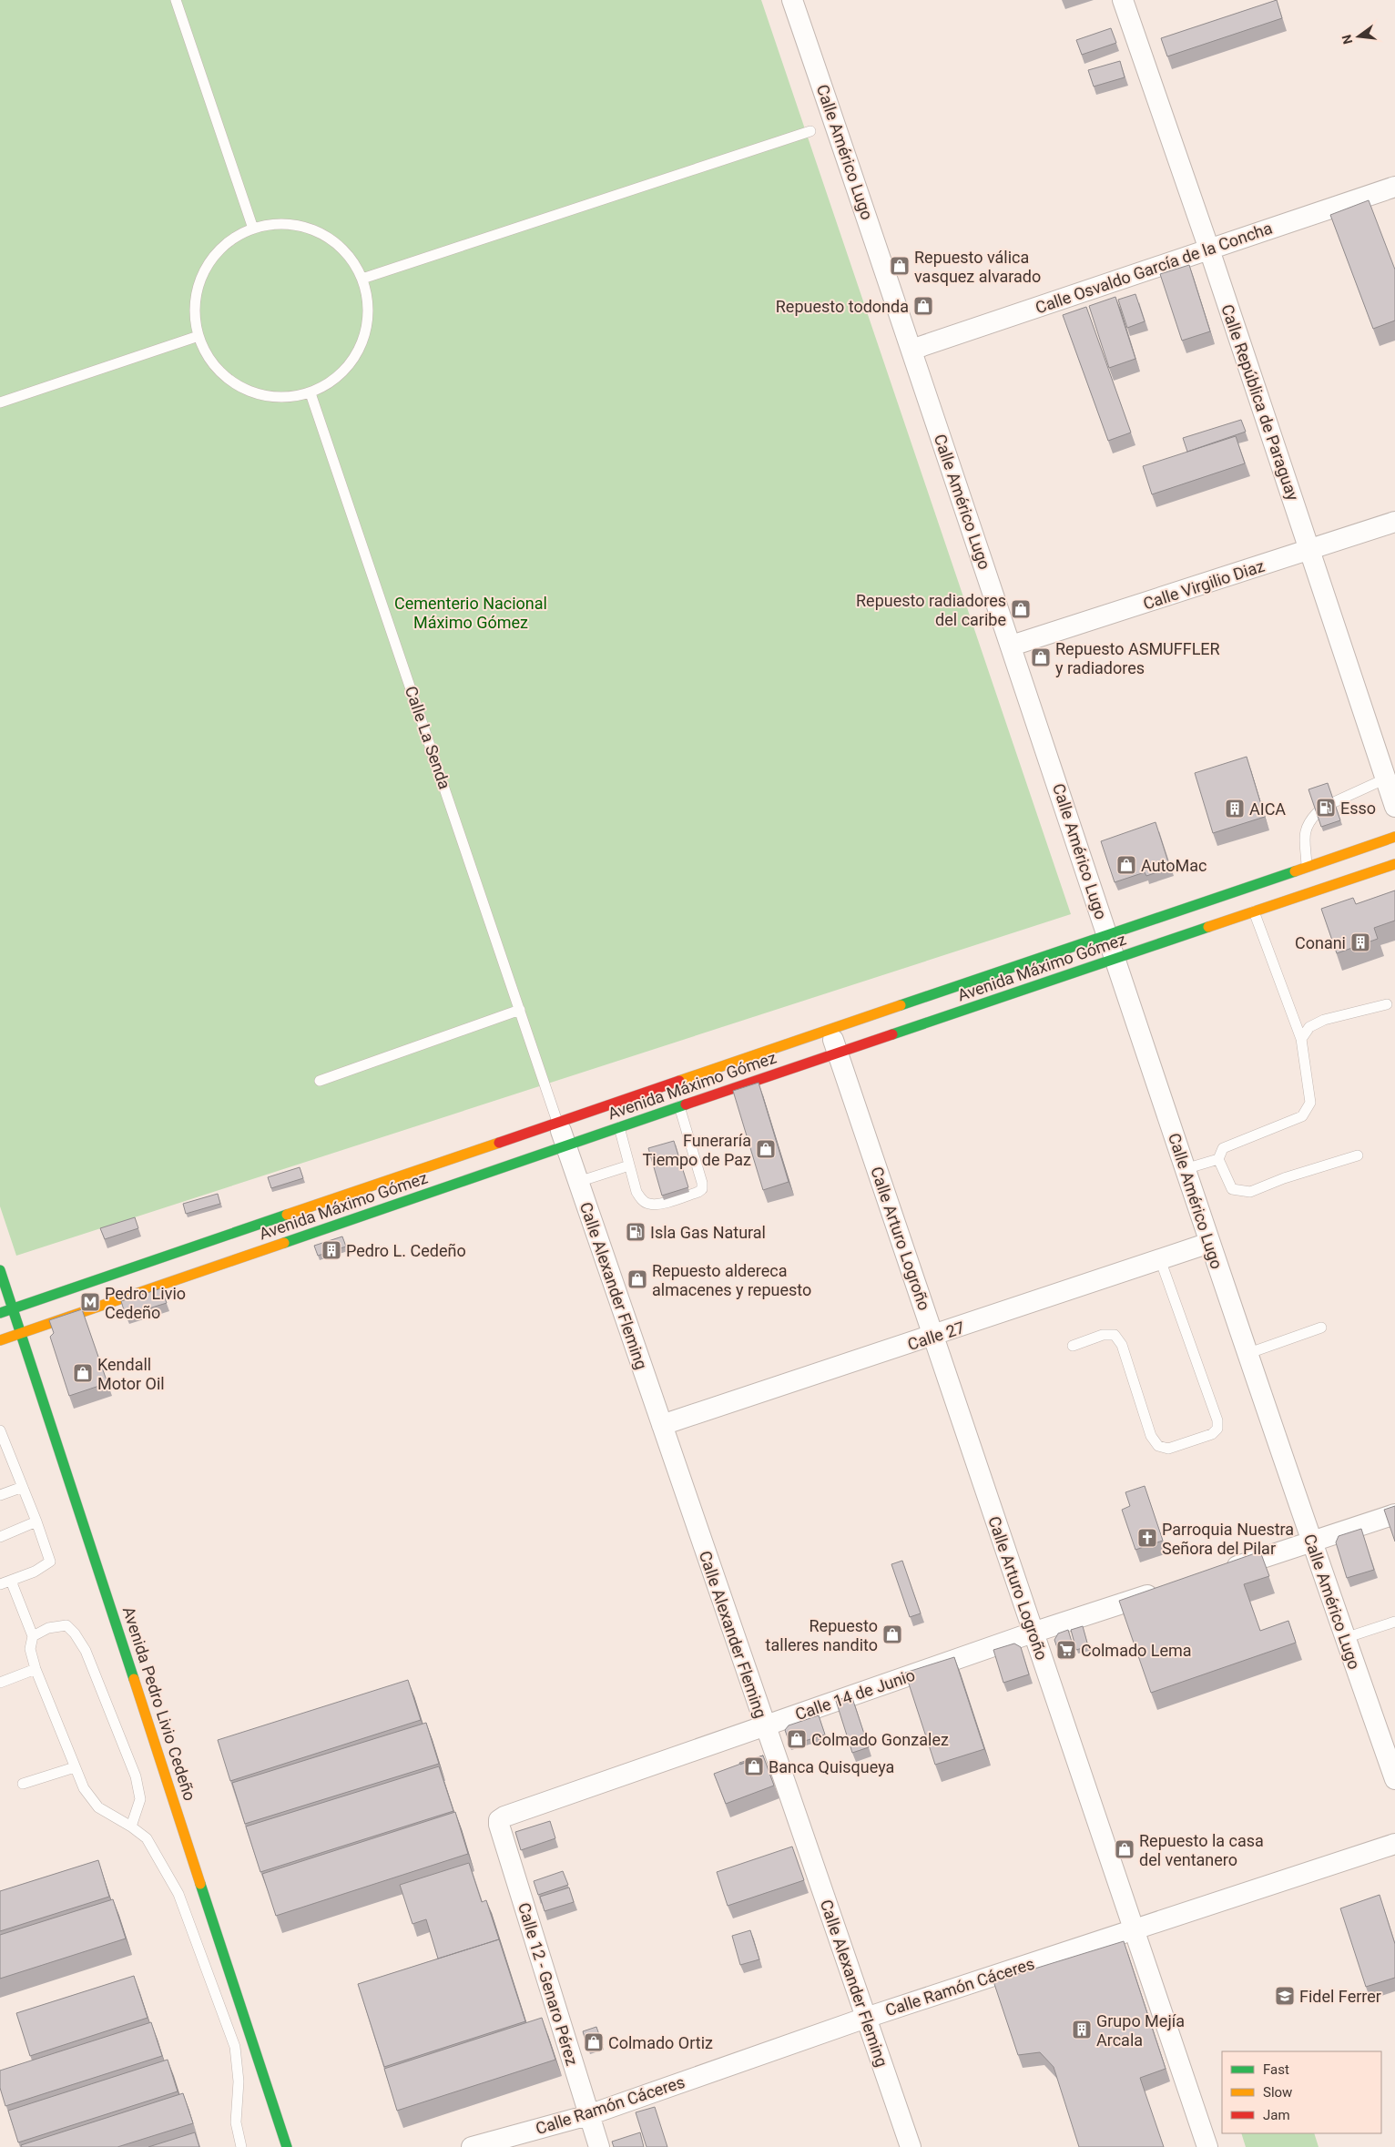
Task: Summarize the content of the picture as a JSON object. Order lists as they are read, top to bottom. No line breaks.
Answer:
{"streets":{"main road":["Avenida Máximo Gómez","Avenida Pedro Livio Cedeño"],"street":["Calle Américo Lugo","Calle Osvaldo García de la Concha","Calle República de Paraguay","Calle Virgilio Diaz","Calle Arturo Logroño","Calle Alexander Fleming","Calle 27","Calle 14 de Junio","Calle 12 - Genaro Pérez","Calle Ramón Cáceres"],"lane":["Calle La Senda"]},"crossings":[["Calle Américo Lugo","Calle Osvaldo García de la Concha"],["Calle Américo Lugo","Calle Virgilio Diaz"],["Calle Américo Lugo","Avenida Máximo Gómez"],["Calle Américo Lugo","Calle 27"],["Calle Osvaldo García de la Concha","Calle República de Paraguay"],["Calle República de Paraguay","Calle Virgilio Diaz"],["Calle La Senda","Avenida Máximo Gómez"],["Calle La Senda","Calle Alexander Fleming"],["Avenida Máximo Gómez","Calle Arturo Logroño"],["Avenida Máximo Gómez","Calle Alexander Fleming"],["Avenida Máximo Gómez","Avenida Pedro Livio Cedeño"],["Calle Arturo Logroño","Calle 27"],["Calle Arturo Logroño","Calle 14 de Junio"],["Calle Arturo Logroño","Calle Ramón Cáceres"],["Calle Alexander Fleming","Calle 27"],["Calle Alexander Fleming","Calle 14 de Junio"],["Calle Alexander Fleming","Calle Ramón Cáceres"],["Calle 14 de Junio","Calle 12 - Genaro Pérez"],["Calle 12 - Genaro Pérez","Calle Ramón Cáceres"]],"parks":["Cementerio Nacional Máximo Gómez"],"places":{"shop":["Repuesto válica vasquez alvarado","Repuesto todonda","Repuesto radiadores del caribe","Repuesto ASMUFFLER y radiadores","AutoMac","Funeraría Tiempo de Paz","Repuesto aldereca almacenes y repuesto","Kendall Motor Oil","Repuesto talleres nandito","Colmado Gonzalez","Banca Quisqueya","Repuesto la casa del ventanero","Colmado Ortiz"],"fuel station":["Esso","Isla Gas Natural"],"building":["AICA","Conani","Pedro L. Cedeño","Grupo Mejía Arcala"],"metro station":["Pedro Livio Cedeño"],"church":["Parroquia Nuestra Señora del Pilar"],"supermarket":["Colmado Lema"],"school or university":["Fidel Ferrer"]},"legend":["Fast","Slow","Jam"],"north":"left"}
